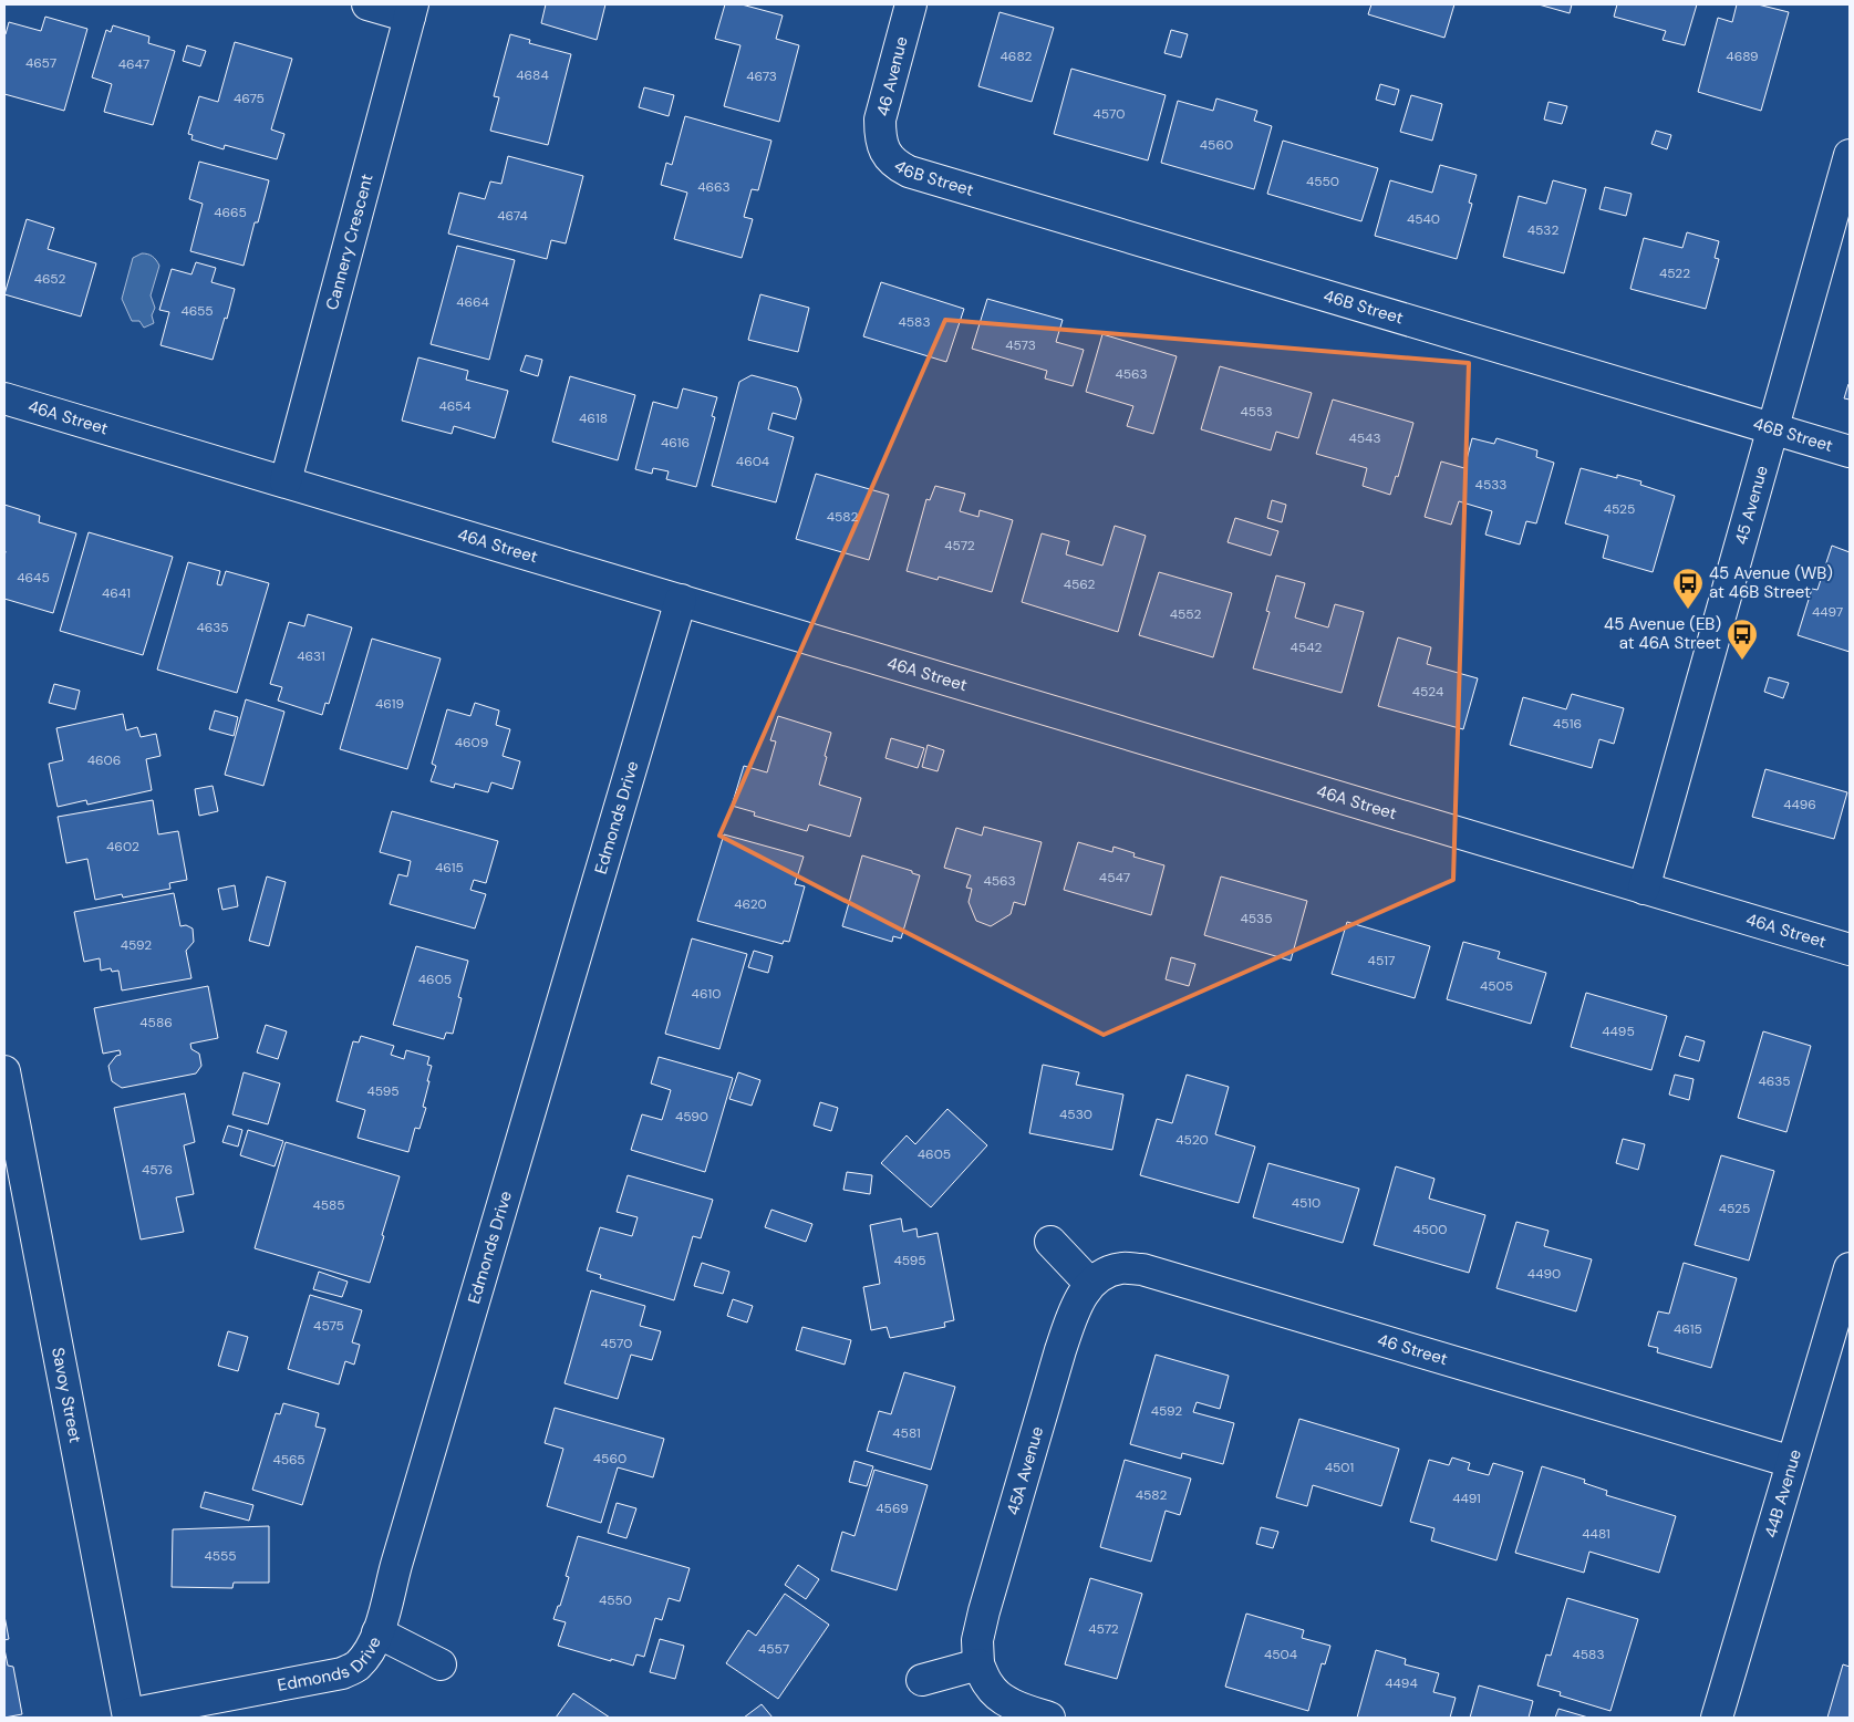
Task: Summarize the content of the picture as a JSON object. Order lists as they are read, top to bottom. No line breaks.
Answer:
{"streets":{"street":["46 Avenue","46B Street","Cannery Crescent","46A Street","45 Avenue","Edmonds Drive","46 Street","Savoy Street","45A Avenue","44B Avenue"]},"crossings":[["46 Avenue","46B Street"],["46B Street","45 Avenue"],["Cannery Crescent","46A Street"],["46A Street","45 Avenue"],["46A Street","Edmonds Drive"],["Edmonds Drive","Savoy Street"],["46 Street","45A Avenue"],["46 Street","44B Avenue"]],"places":{"bus stop":["45 Avenue (WB) at 46B Street","45 Avenue (EB) at 46A Street"]},"house_numbers":["4682","4689","4657","4647","4684","4673","4675","4570","4560","4550","4663","4665","4674","4540","4532","4522","4652","4664","4655","4583","4573","4563","4654","4553","4618","4543","4616","4604","4533","4525","4582","4572","4645","4562","4641","4497","4552","4635","4542","4631","4524","4619","4516","4609","4606","4496","4602","4615","4547","4563","4620","4535","4592","4517","4605","4505","4610","4586","4495","4635","4595","4530","4590","4520","4605","4576","4510","4585","4525","4500","4595","4490","4575","4615","4570","4592","4581","4560","4565","4501","4582","4491","4569","4481","4555","4550","4572","4557","4504","4583","4494"]}
